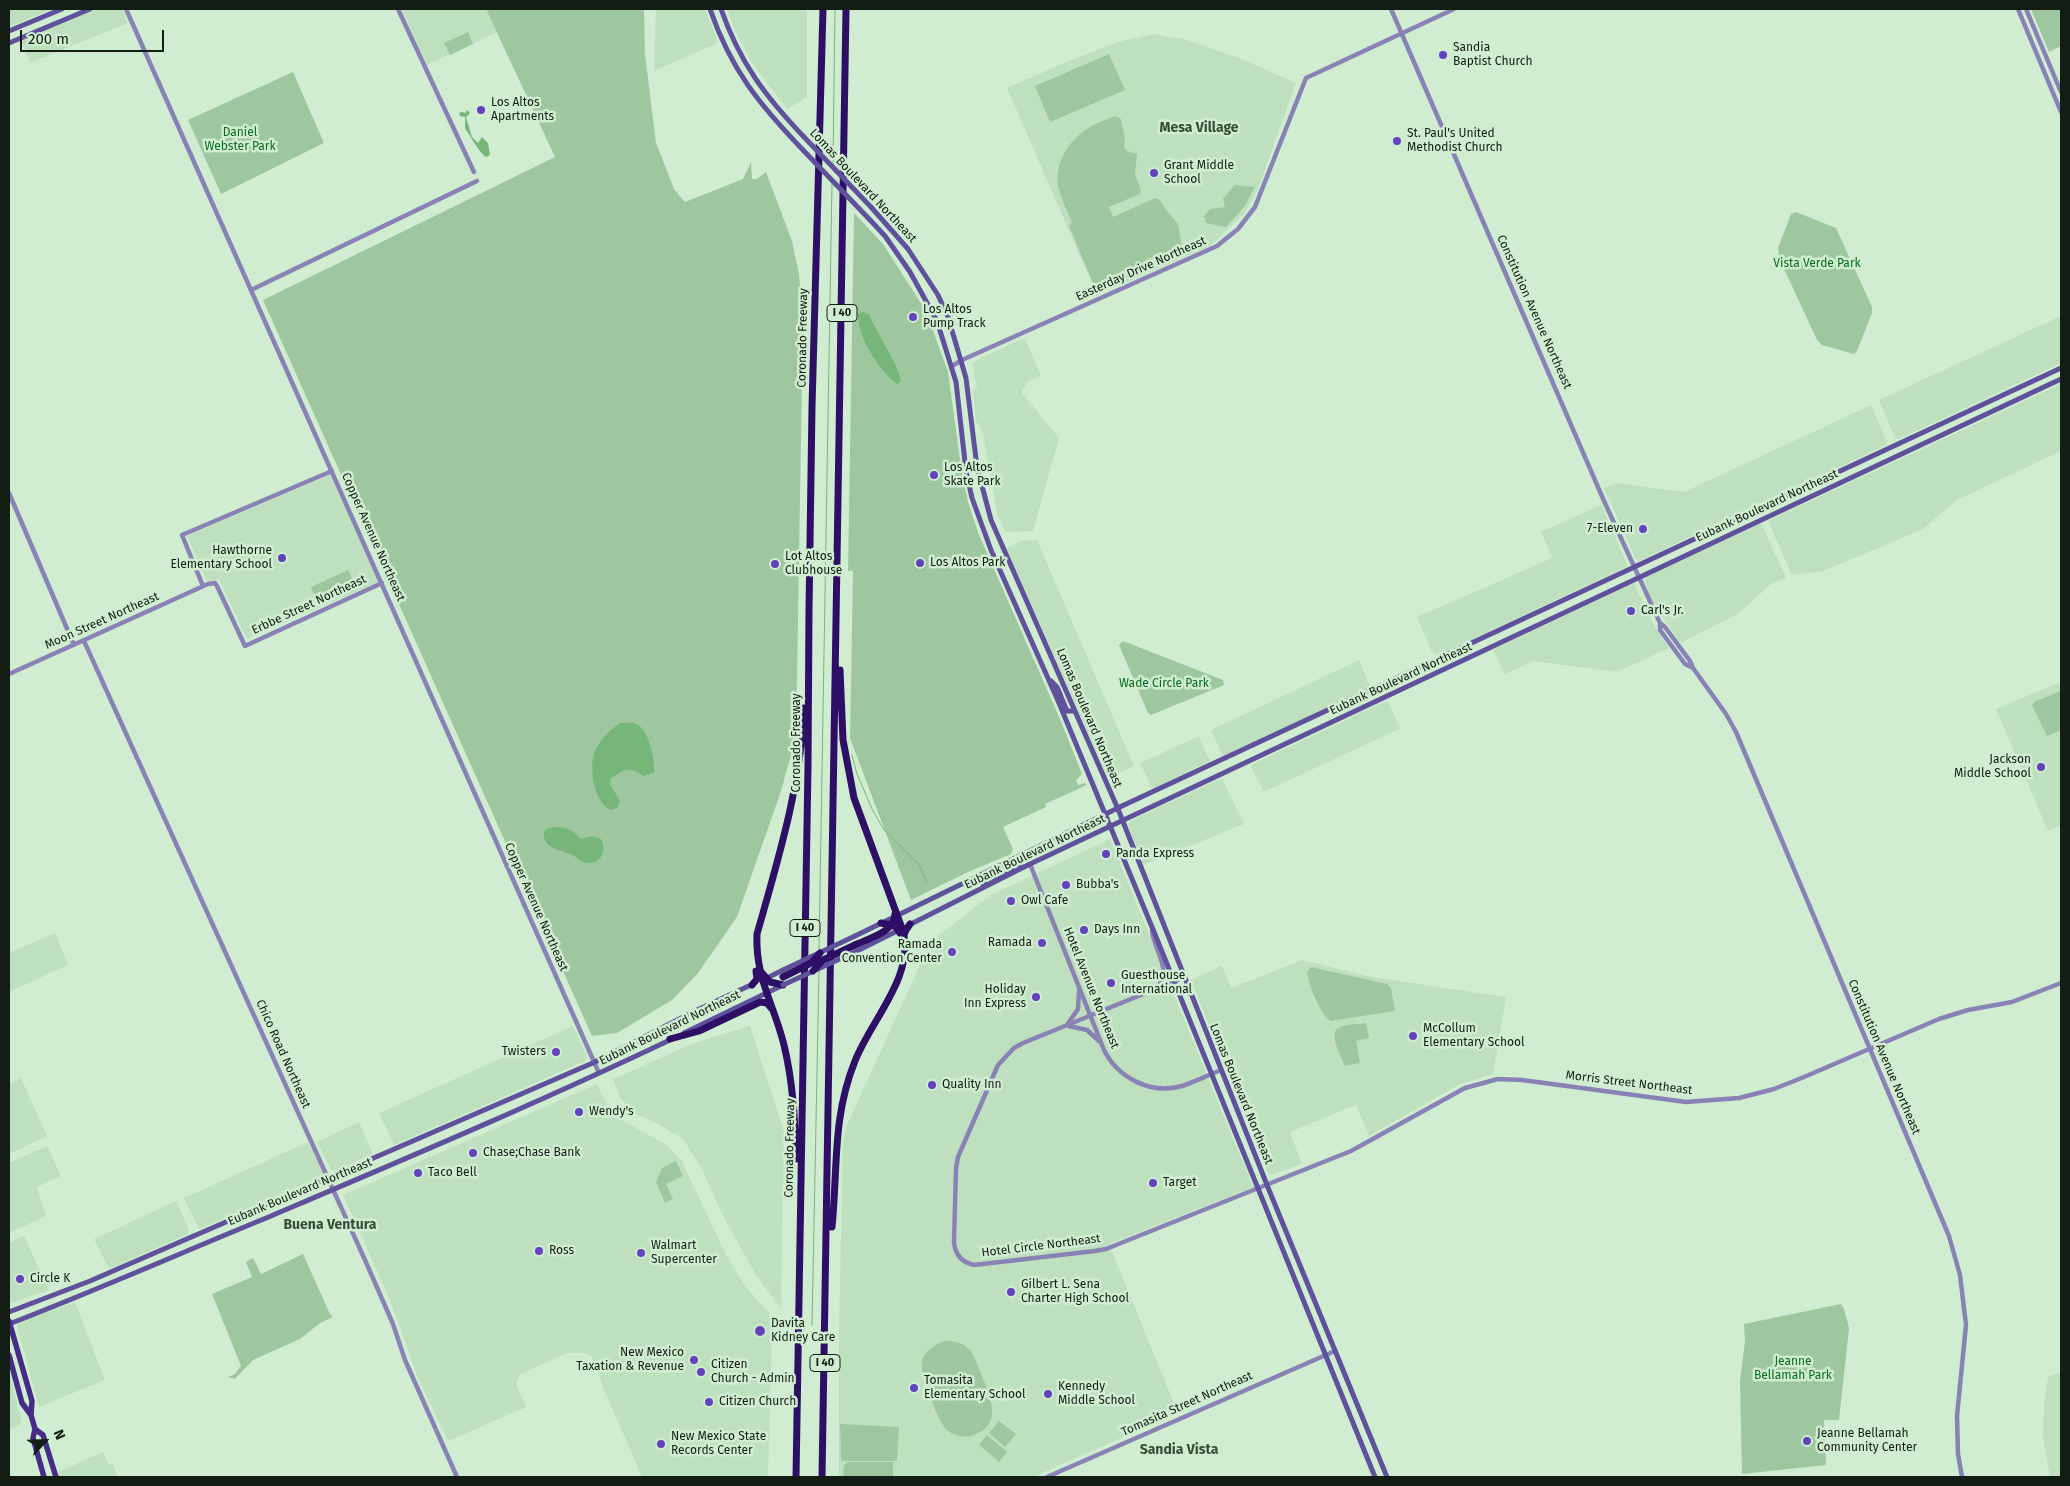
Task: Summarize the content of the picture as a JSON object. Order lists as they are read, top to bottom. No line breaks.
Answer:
{"streets":{"highway":["I 40","Coronado Freeway"],"main road":["Lomas Boulevard Northeast","Eubank Boulevard Northeast"],"street":["Easterday Drive Northeast","Constitution Avenue Northeast","Copper Avenue Northeast","Erbbe Street Northeast","Moon Street Northeast","Hotel Avenue Northeast","Chico Road Northeast","Morris Street Northeast","Hotel Circle Northeast","Tomasita Street Northeast"]},"crossings":[["Lomas Boulevard Northeast","Easterday Drive Northeast"],["Lomas Boulevard Northeast","Eubank Boulevard Northeast"],["Lomas Boulevard Northeast","Hotel Avenue Northeast"],["Lomas Boulevard Northeast","Morris Street Northeast"],["Lomas Boulevard Northeast","Hotel Circle Northeast"],["Lomas Boulevard Northeast","Tomasita Street Northeast"],["Easterday Drive Northeast","Constitution Avenue Northeast"],["Constitution Avenue Northeast","Eubank Boulevard Northeast"],["Constitution Avenue Northeast","Morris Street Northeast"],["Eubank Boulevard Northeast","Copper Avenue Northeast"],["Eubank Boulevard Northeast","Hotel Avenue Northeast"],["Eubank Boulevard Northeast","Chico Road Northeast"],["Copper Avenue Northeast","Erbbe Street Northeast"],["Erbbe Street Northeast","Moon Street Northeast"],["Moon Street Northeast","Chico Road Northeast"],["Hotel Avenue Northeast","Hotel Circle Northeast"],["Morris Street Northeast","Hotel Circle Northeast"]],"districts":["Mesa Village","Buena Ventura","Sandia Vista"],"parks":["Daniel Webster Park","Vista Verde Park","Wade Circle Park","Jeanne Bellamah Park"],"places":["Sandia Baptist Church","Los Altos Apartments","St. Paul's United Methodist Church","Grant Middle School","Los Altos Pump Track","Los Altos Skate Park","7-Eleven","Hawthorne Elementary School","Los Altos Park","Lot Altos Clubhouse","Carl's Jr.","Jackson Middle School","Panda Express","Bubba's","Owl Cafe","Days Inn","Ramada","Ramada Convention Center","Guesthouse International","Holiday Inn Express","McCollum Elementary School","Twisters","Quality Inn","Wendy's","Chase;Chase Bank","Taco Bell","Target","Ross","Walmart Supercenter","Circle K","Gilbert L. Sena Charter High School","Davita Kidney Care","New Mexico Taxation & Revenue","Citizen Church - Admin","Tomasita Elementary School","Kennedy Middle School","Citizen Church","Jeanne Bellamah Community Center","New Mexico State Records Center"],"scale_bar":"200 m","north":"top right"}
